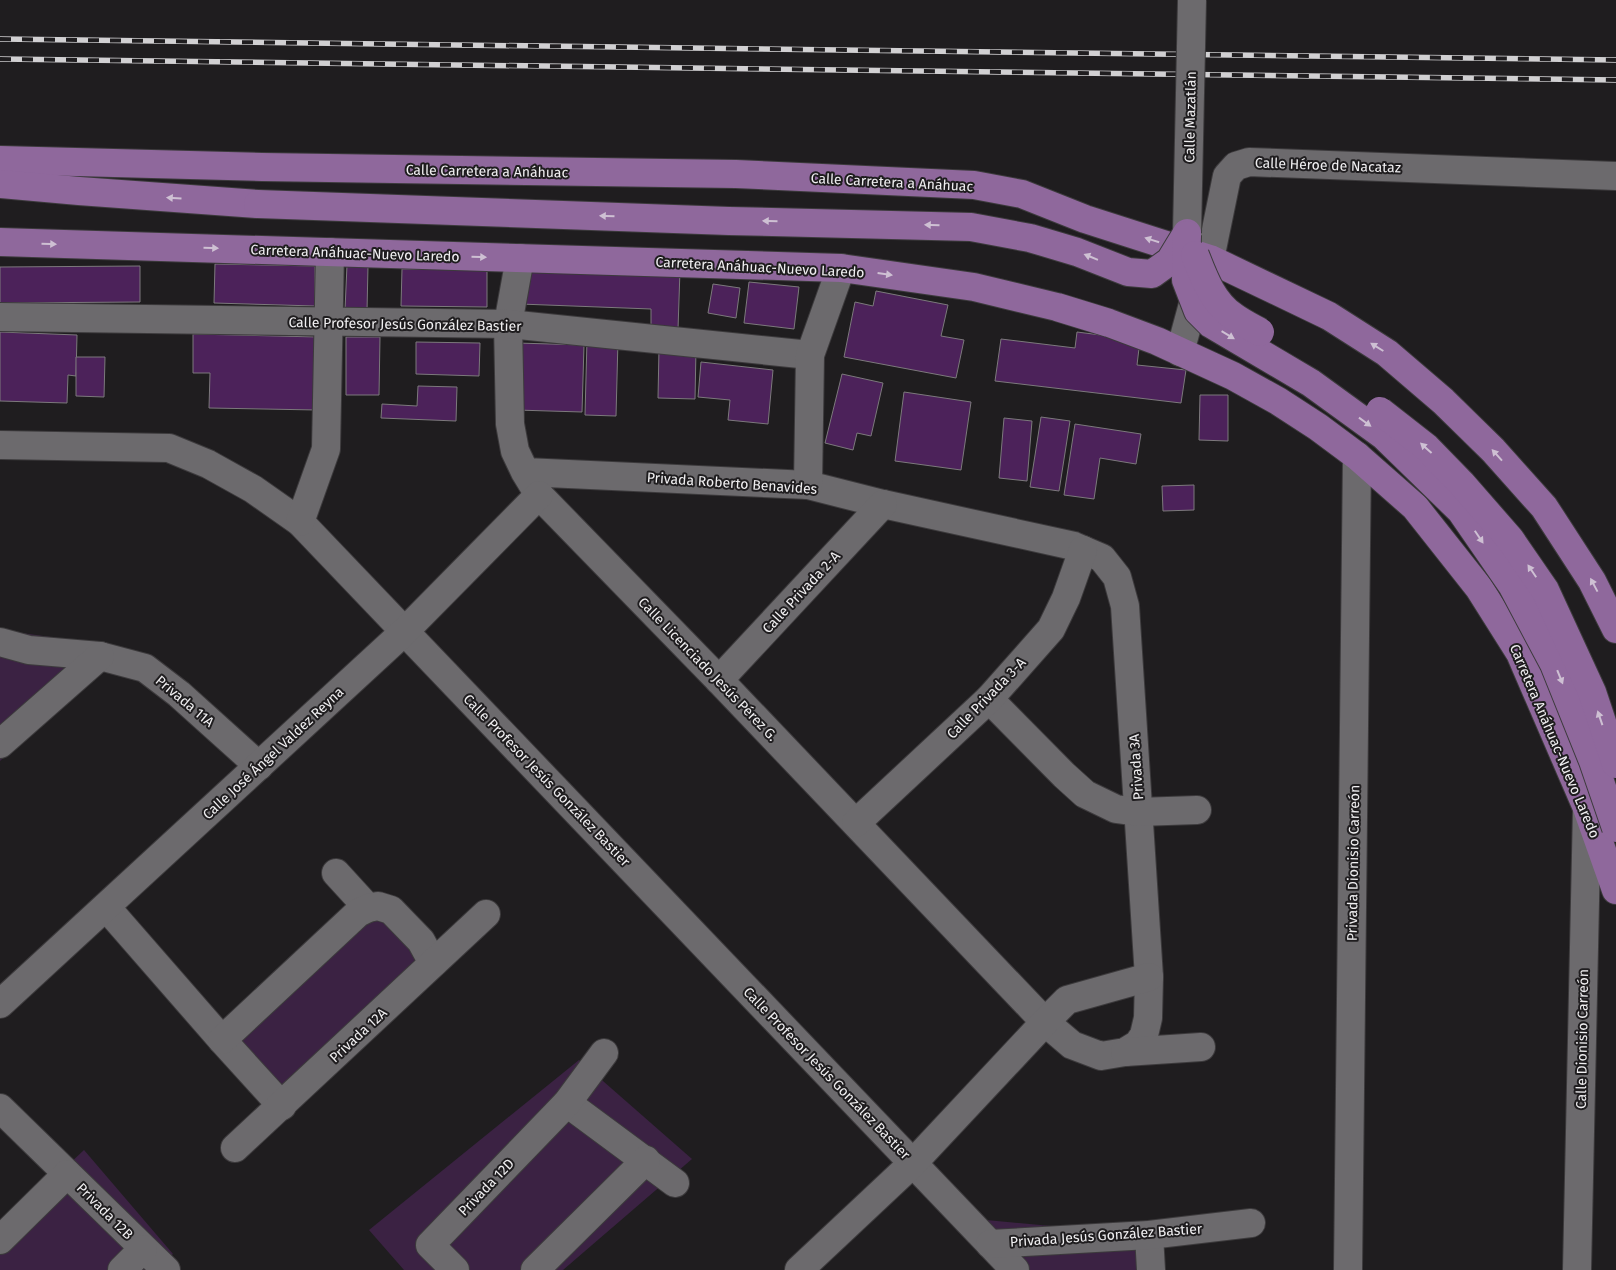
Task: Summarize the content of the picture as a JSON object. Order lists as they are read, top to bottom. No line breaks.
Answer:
{"streets":{"main road":["Calle Carretera a Anáhuac","Carretera Anáhuac-Nuevo Laredo"],"street":["Calle Mazatlán","Calle Héroe de Nacataz","Calle Profesor Jesús González Bastier","Privada Roberto Benavides","Calle Privada 2-A","Calle Licenciado Jesús Pérez G.","Calle Privada 3-A","Privada 11A","Calle José Ángel Valdez Reyna","Privada 3A","Privada Dionisio Carreón","Privada 12A","Calle Dionisio Carreón","Privada 12D","Privada 12B","Privada Jesús González Bastier"]},"crossings":[["Calle Héroe de Nacataz","Calle Carretera a Anáhuac"],["Calle Héroe de Nacataz","Carretera Anáhuac-Nuevo Laredo"],["Carretera Anáhuac-Nuevo Laredo","Calle Licenciado Jesús Pérez G."],["Carretera Anáhuac-Nuevo Laredo","Privada Dionisio Carreón"],["Carretera Anáhuac-Nuevo Laredo","Calle Dionisio Carreón"],["Calle Profesor Jesús González Bastier","Calle Licenciado Jesús Pérez G."],["Calle Profesor Jesús González Bastier","Calle José Ángel Valdez Reyna"],["Calle Profesor Jesús González Bastier","Privada Jesús González Bastier"],["Privada Roberto Benavides","Calle Privada 2-A"],["Privada Roberto Benavides","Calle Licenciado Jesús Pérez G."],["Privada Roberto Benavides","Calle Privada 3-A"],["Privada Roberto Benavides","Privada 3A"],["Calle Privada 2-A","Calle Licenciado Jesús Pérez G."],["Calle Licenciado Jesús Pérez G.","Calle Privada 3-A"],["Calle Licenciado Jesús Pérez G.","Calle José Ángel Valdez Reyna"],["Calle Privada 3-A","Privada 3A"],["Privada 11A","Calle José Ángel Valdez Reyna"]]}
